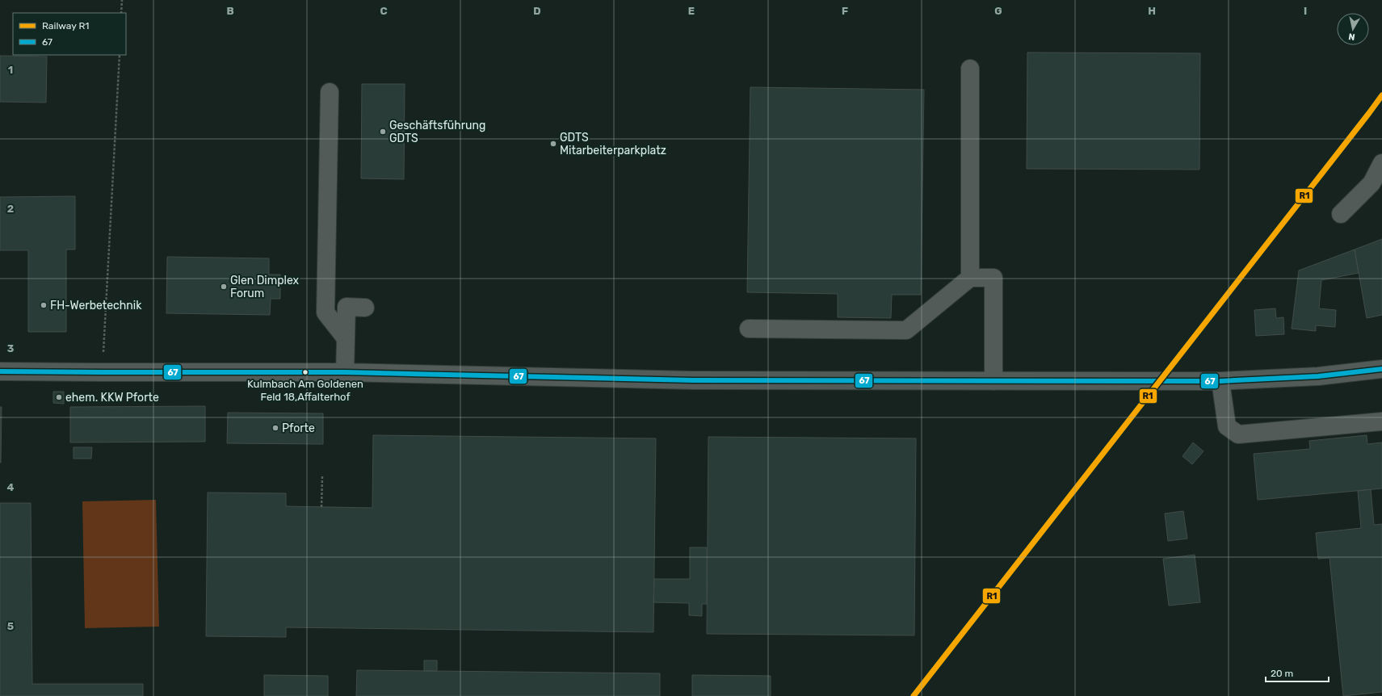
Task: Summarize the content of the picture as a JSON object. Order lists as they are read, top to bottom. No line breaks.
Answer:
{"places":["Geschäftsführung GDTS","GDTS Mitarbeiterparkplatz","Glen Dimplex Forum","FH-Werbetechnik","Kulmbach Am Goldenen Feld 18,Affalterhof","ehem. KKW Pforte","Pforte"],"lines":["rail line R1","transit line 67"],"legend":["Railway R1","67"],"scale_bar":"20 m","north":"bottom","grid":{"columns":["B","C","D","E","F","G","H","I"],"rows":["1","2","3","4","5"]}}
